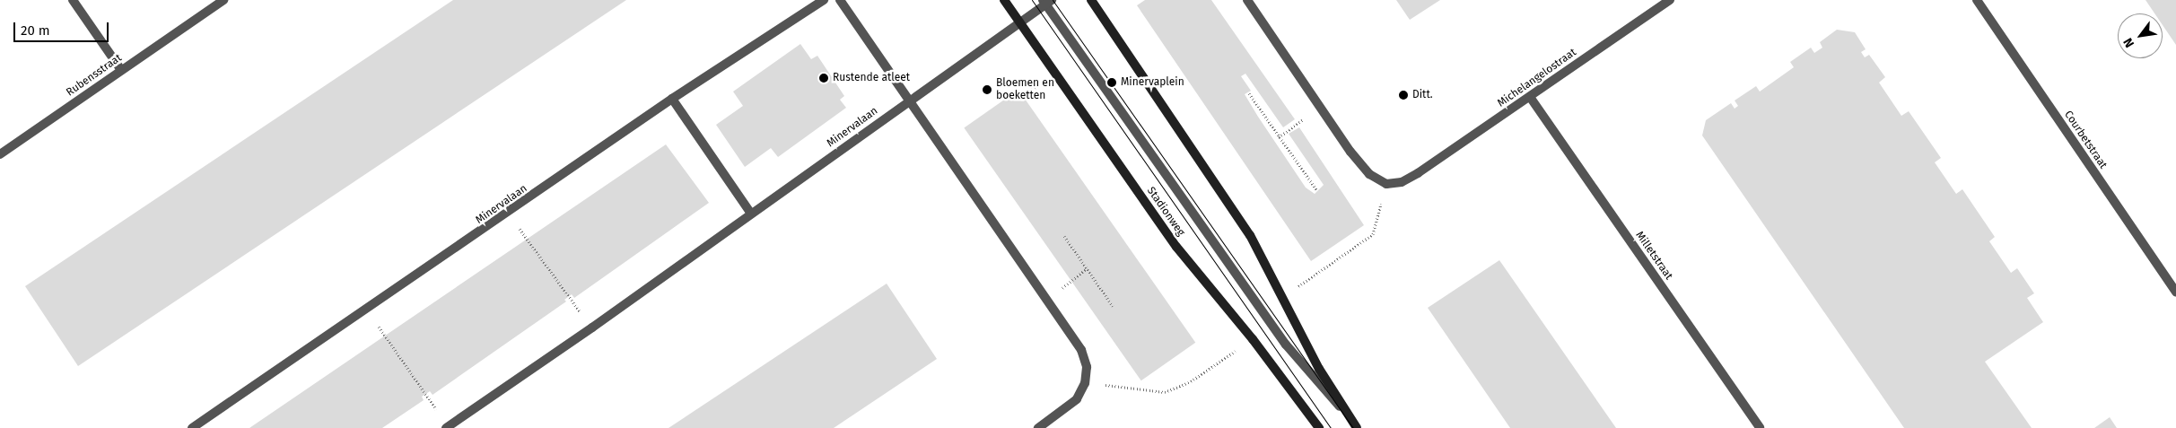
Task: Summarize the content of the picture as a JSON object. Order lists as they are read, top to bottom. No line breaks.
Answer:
{"streets":{"main road":["Stadionweg"],"street":["Rubensstraat","Michelangelostraat","Minervalaan","Courbetstraat","Milletstraat"]},"crossings":[["Michelangelostraat","Milletstraat"],["Minervalaan","Stadionweg"]],"places":["Rustende atleet","Minervaplein","Bloemen en boeketten","Ditt."],"scale_bar":"20 m","north":"bottom left"}
